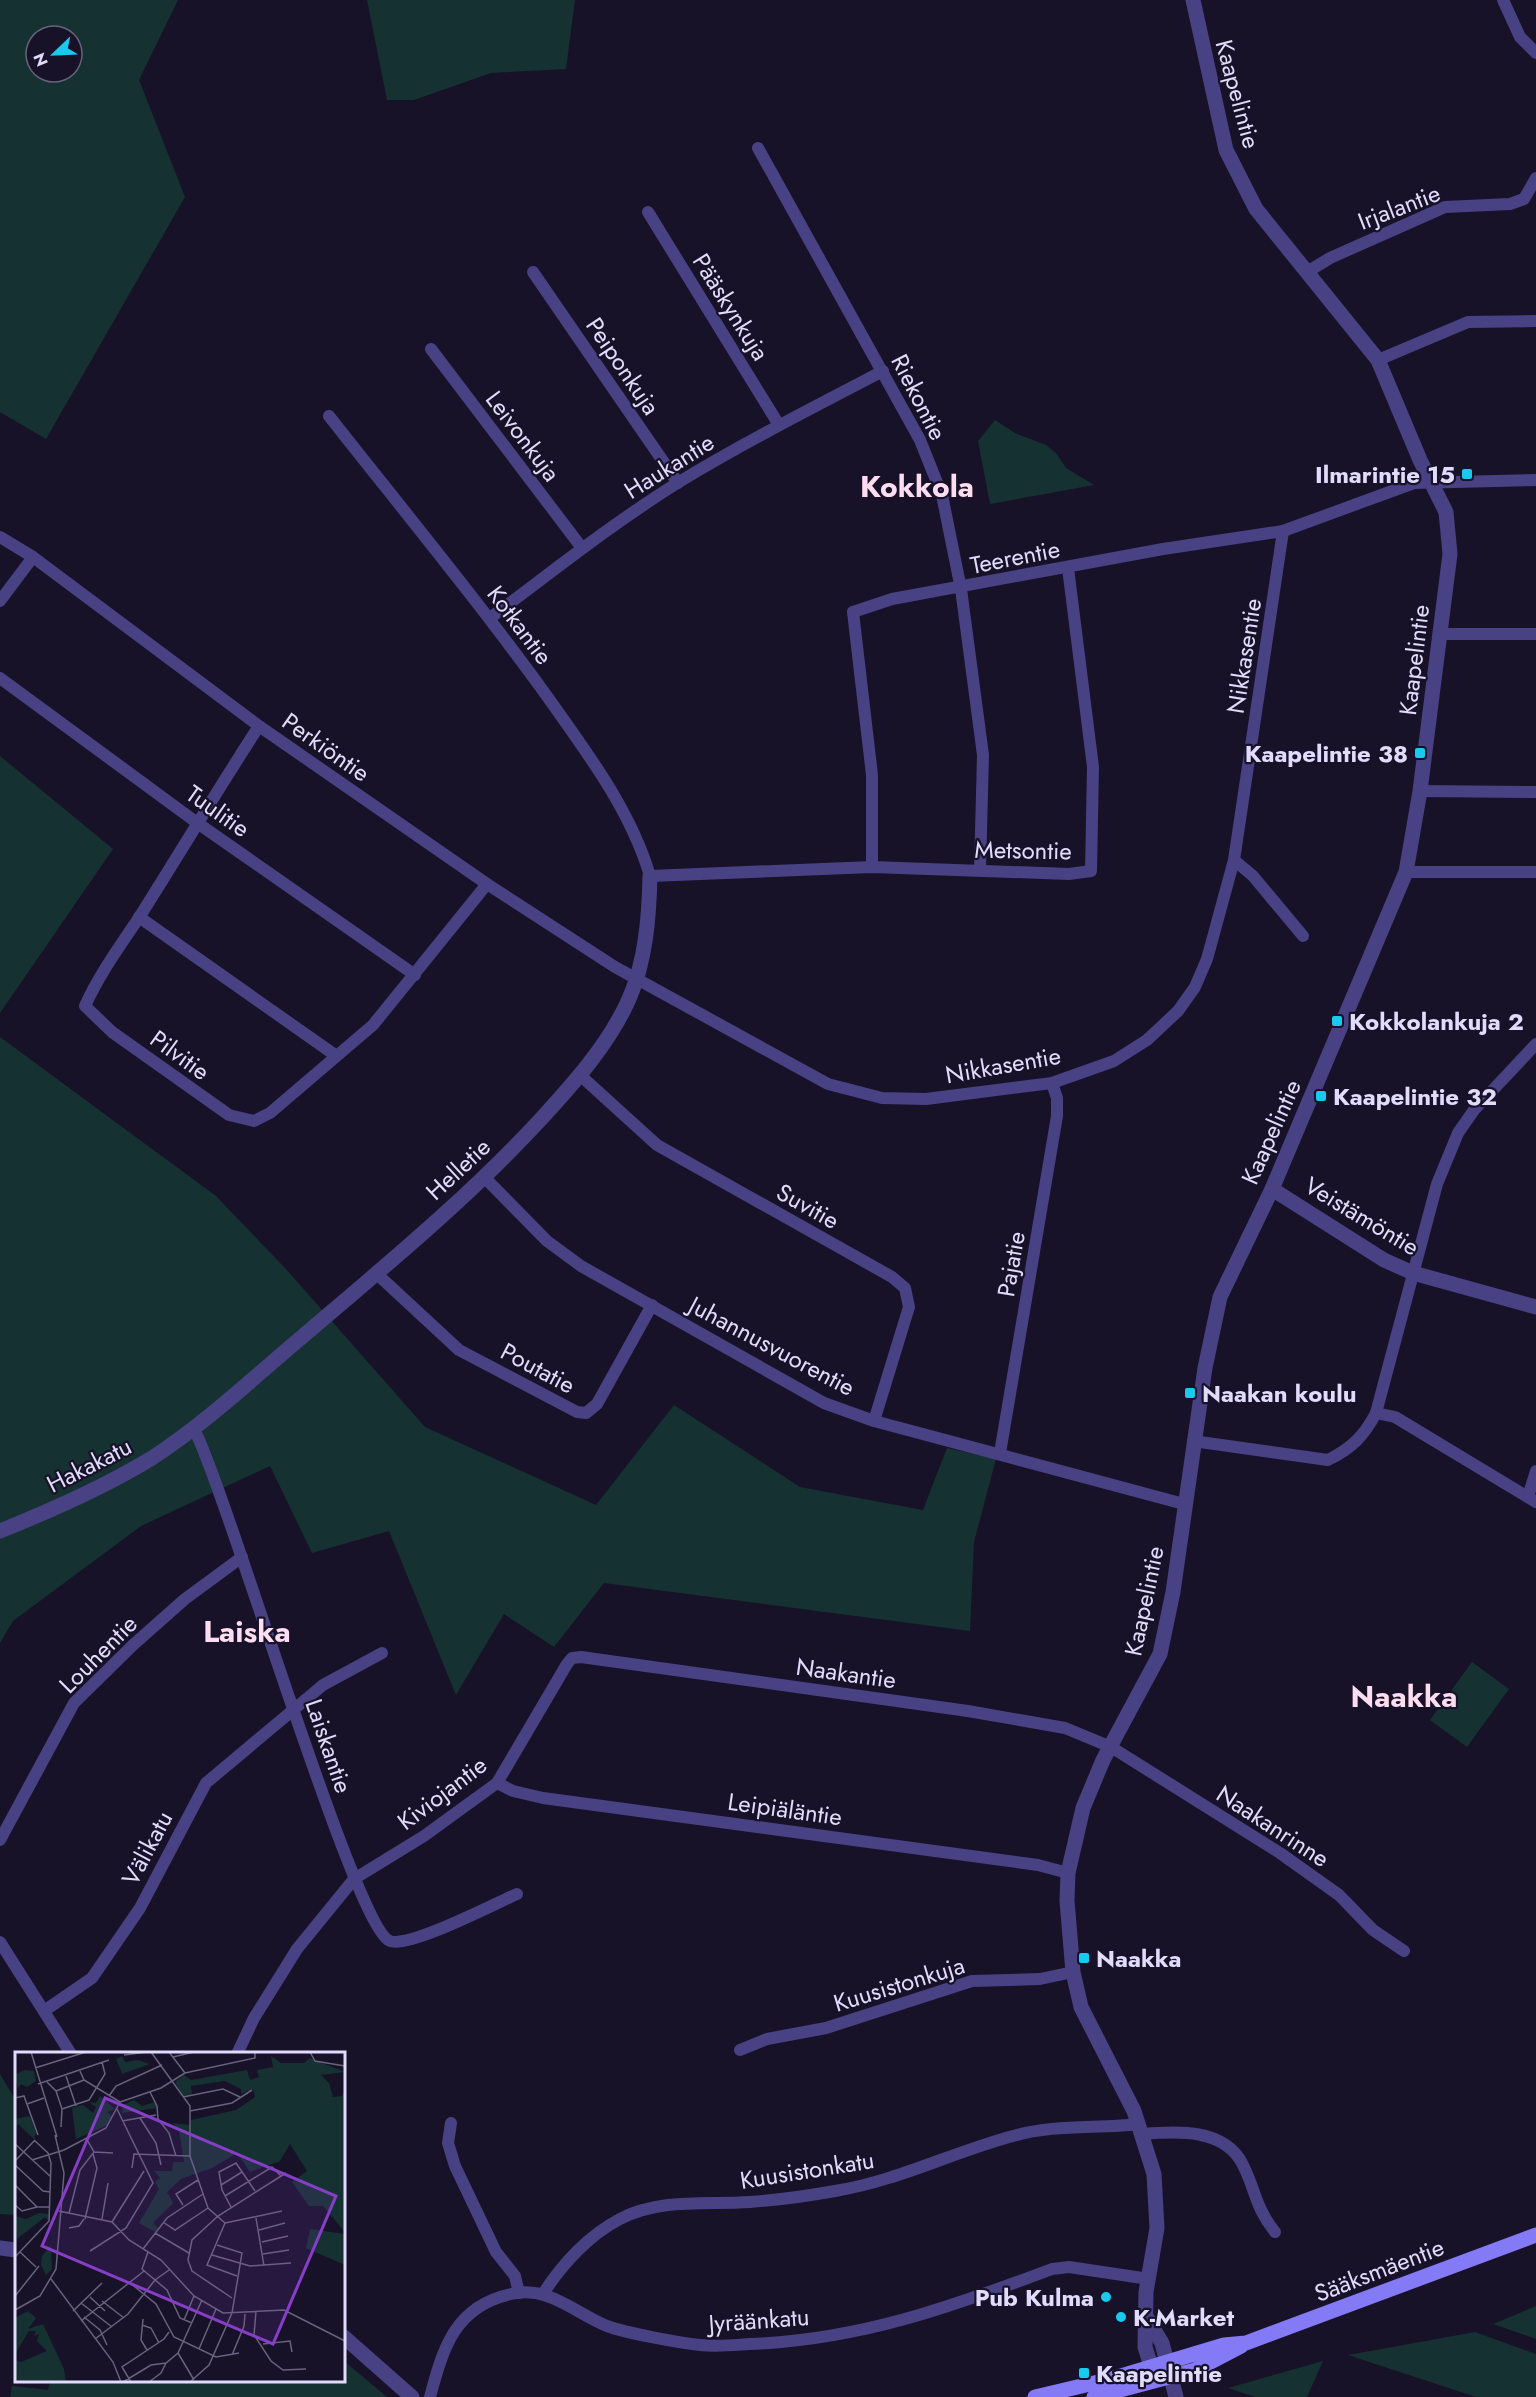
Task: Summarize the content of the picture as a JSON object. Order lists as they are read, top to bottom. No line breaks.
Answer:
{"streets":{"main road":["Sääksmäentie"],"street":["Kaapelintie","Irjalantie","Pääskynkuja","Peiponkuja","Riekontie","Leivonkuja","Haukantie","Teerentie","Kotkantie","Nikkasentie","Perkiöntie","Tuulitie","Metsontie","Pilvitie","Helletie","Suvitie","Veistämöntie","Pajatie","Juhannusvuorentie","Poutatie","Hakakatu","Louhentie","Naakantie","Laiskantie","Kiviojantie","Leipiäläntie","Naakanrinne","Välikatu","Kuusistonkuja","Kuusistonkatu","Jyräänkatu"]},"crossings":[["Kaapelintie","Irjalantie"],["Kaapelintie","Teerentie"],["Kaapelintie","Veistämöntie"],["Kaapelintie","Juhannusvuorentie"],["Kaapelintie","Naakantie"],["Kaapelintie","Leipiäläntie"],["Kaapelintie","Naakanrinne"],["Kaapelintie","Kuusistonkuja"],["Kaapelintie","Kuusistonkatu"],["Kaapelintie","Sääksmäentie"],["Kaapelintie","Jyräänkatu"],["Pääskynkuja","Haukantie"],["Peiponkuja","Haukantie"],["Riekontie","Haukantie"],["Riekontie","Teerentie"],["Riekontie","Metsontie"],["Leivonkuja","Haukantie"],["Haukantie","Kotkantie"],["Teerentie","Nikkasentie"],["Teerentie","Metsontie"],["Kotkantie","Metsontie"],["Kotkantie","Helletie"],["Nikkasentie","Perkiöntie"],["Nikkasentie","Helletie"],["Nikkasentie","Pajatie"],["Perkiöntie","Pilvitie"],["Perkiöntie","Helletie"],["Tuulitie","Pilvitie"],["Metsontie","Helletie"],["Helletie","Suvitie"],["Helletie","Juhannusvuorentie"],["Helletie","Poutatie"],["Helletie","Hakakatu"],["Helletie","Laiskantie"],["Suvitie","Juhannusvuorentie"],["Pajatie","Juhannusvuorentie"],["Juhannusvuorentie","Poutatie"],["Hakakatu","Laiskantie"],["Louhentie","Laiskantie"],["Naakantie","Kiviojantie"],["Naakantie","Naakanrinne"],["Laiskantie","Kiviojantie"],["Laiskantie","Välikatu"],["Kiviojantie","Leipiäläntie"],["Kuusistonkatu","Jyräänkatu"]],"districts":["Kokkola","Laiska","Naakka"],"places":{"transit":["Ilmarintie 15","Kaapelintie 38","Kokkolankuja 2","Kaapelintie 32","Naakan koulu","Naakka","Kaapelintie"],"other":["Pub Kulma","K-Market"]},"north":"bottom left"}
